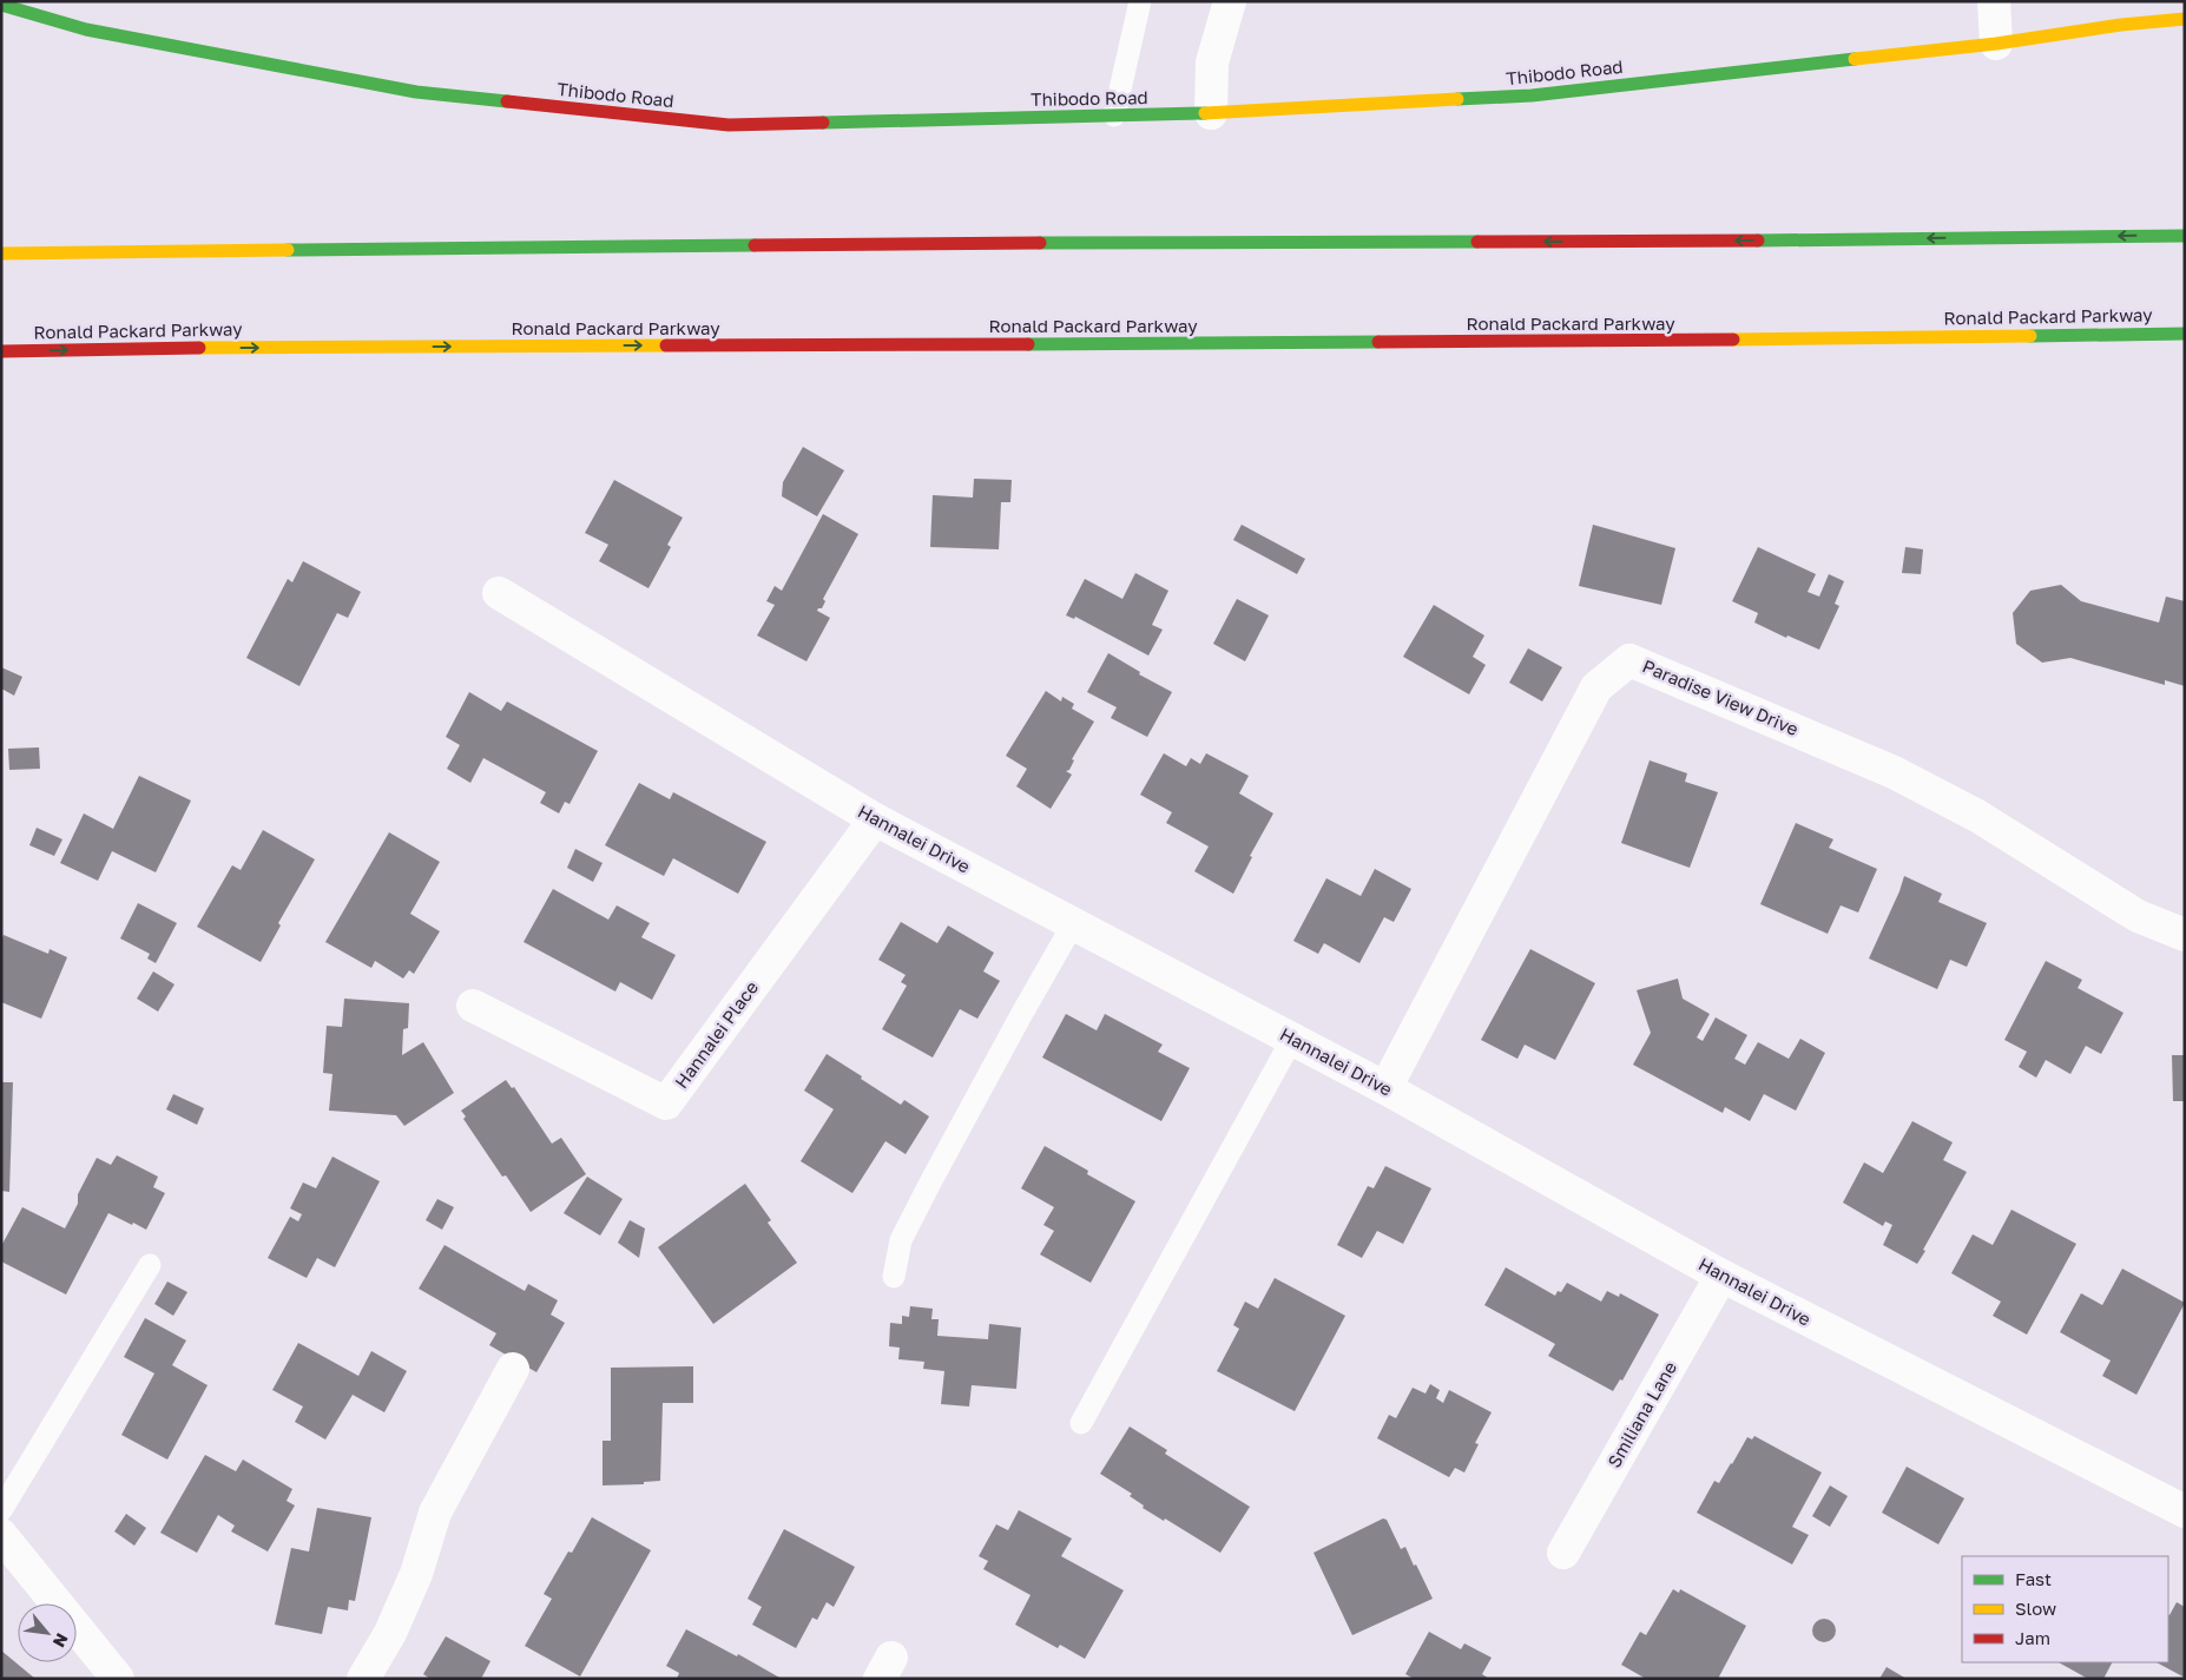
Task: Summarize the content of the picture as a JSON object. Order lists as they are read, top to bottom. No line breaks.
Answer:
{"streets":{"main road":["Thibodo Road","Ronald Packard Parkway"],"street":["Paradise View Drive","Hannalei Drive","Hannalei Place","Smiliana Lane"]},"crossings":[["Paradise View Drive","Hannalei Drive"],["Hannalei Drive","Hannalei Place"],["Hannalei Drive","Smiliana Lane"]],"legend":["Fast","Slow","Jam"],"north":"bottom right"}
